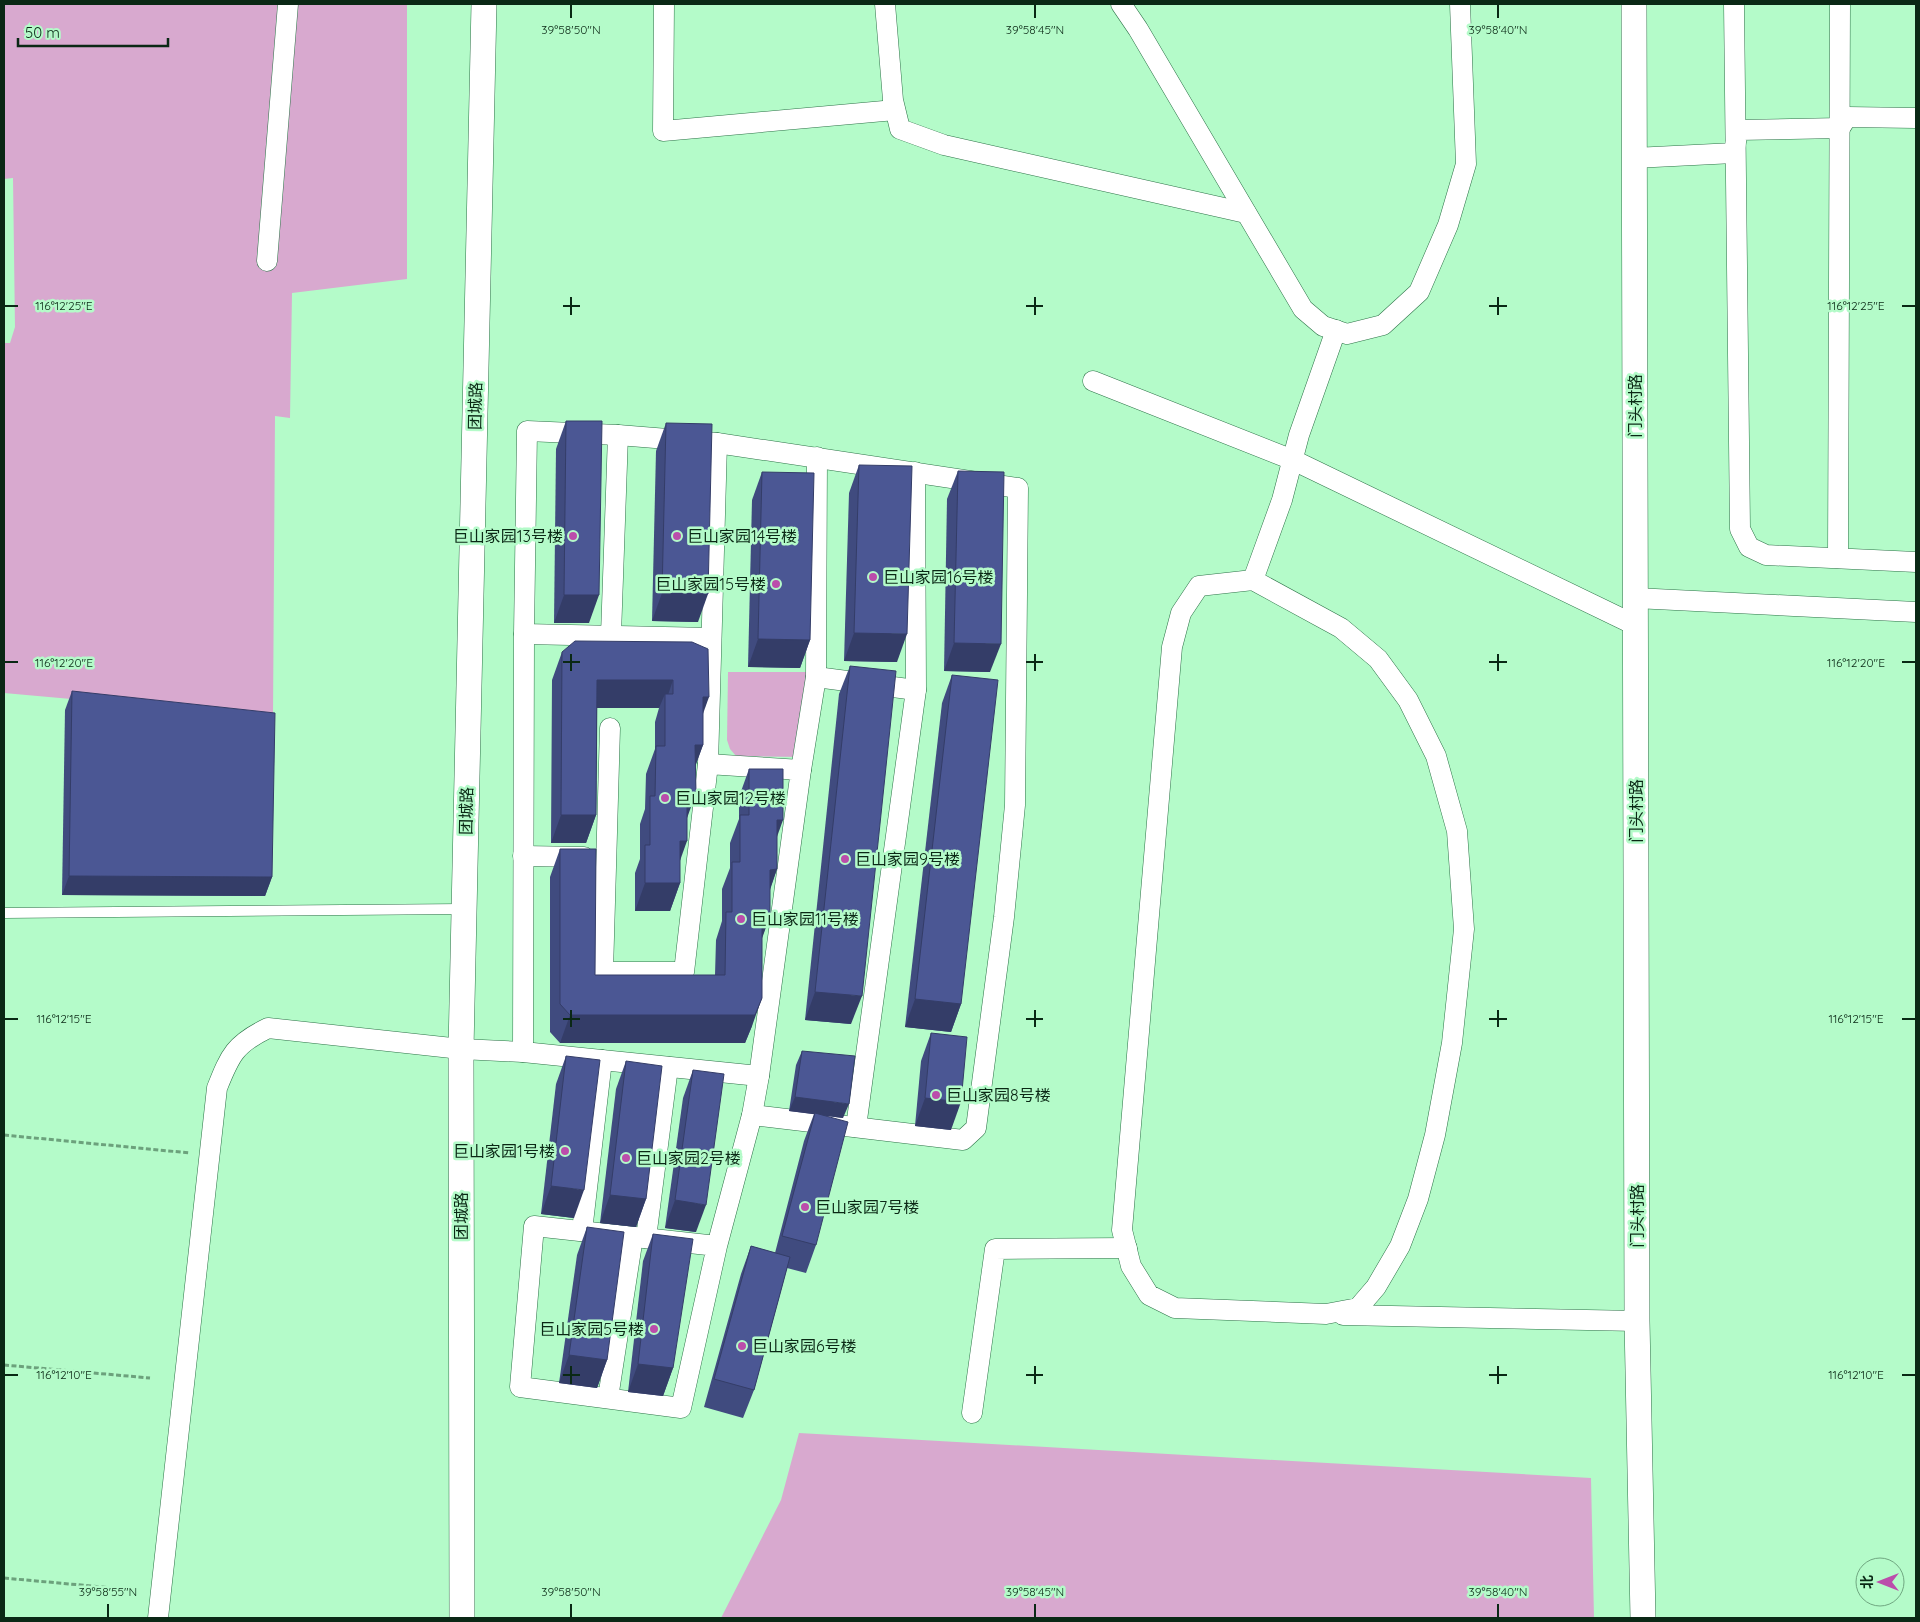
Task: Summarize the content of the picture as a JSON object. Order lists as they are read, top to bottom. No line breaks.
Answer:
{"streets":{"street":["团城路","门头村路"]},"places":["巨山家园13号楼","巨山家园14号楼","巨山家园16号楼","巨山家园15号楼","巨山家园12号楼","巨山家园9号楼","巨山家园11号楼","巨山家园8号楼","巨山家园1号楼","巨山家园2号楼","巨山家园7号楼","巨山家园5号楼","巨山家园6号楼"],"scale_bar":"50 m","north":"left","coordinates":["39°58'50\"N","39°58'45\"N","39°58'40\"N","116°12'25\"E","116°12'20\"E","116°12'15\"E","116°12'10\"E","39°58'55\"N"]}
